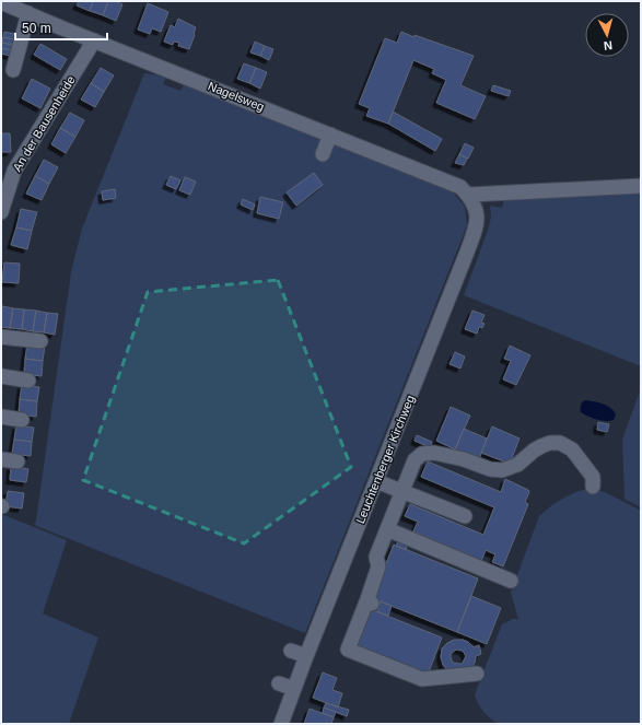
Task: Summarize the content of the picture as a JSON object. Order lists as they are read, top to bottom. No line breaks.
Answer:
{"streets":{"street":["Nagelsweg","An der Bausenheide","Leuchtenberger Kirchweg"]},"crossings":[["Nagelsweg","An der Bausenheide"],["Nagelsweg","Leuchtenberger Kirchweg"]],"scale_bar":"50 m","north":"bottom"}
